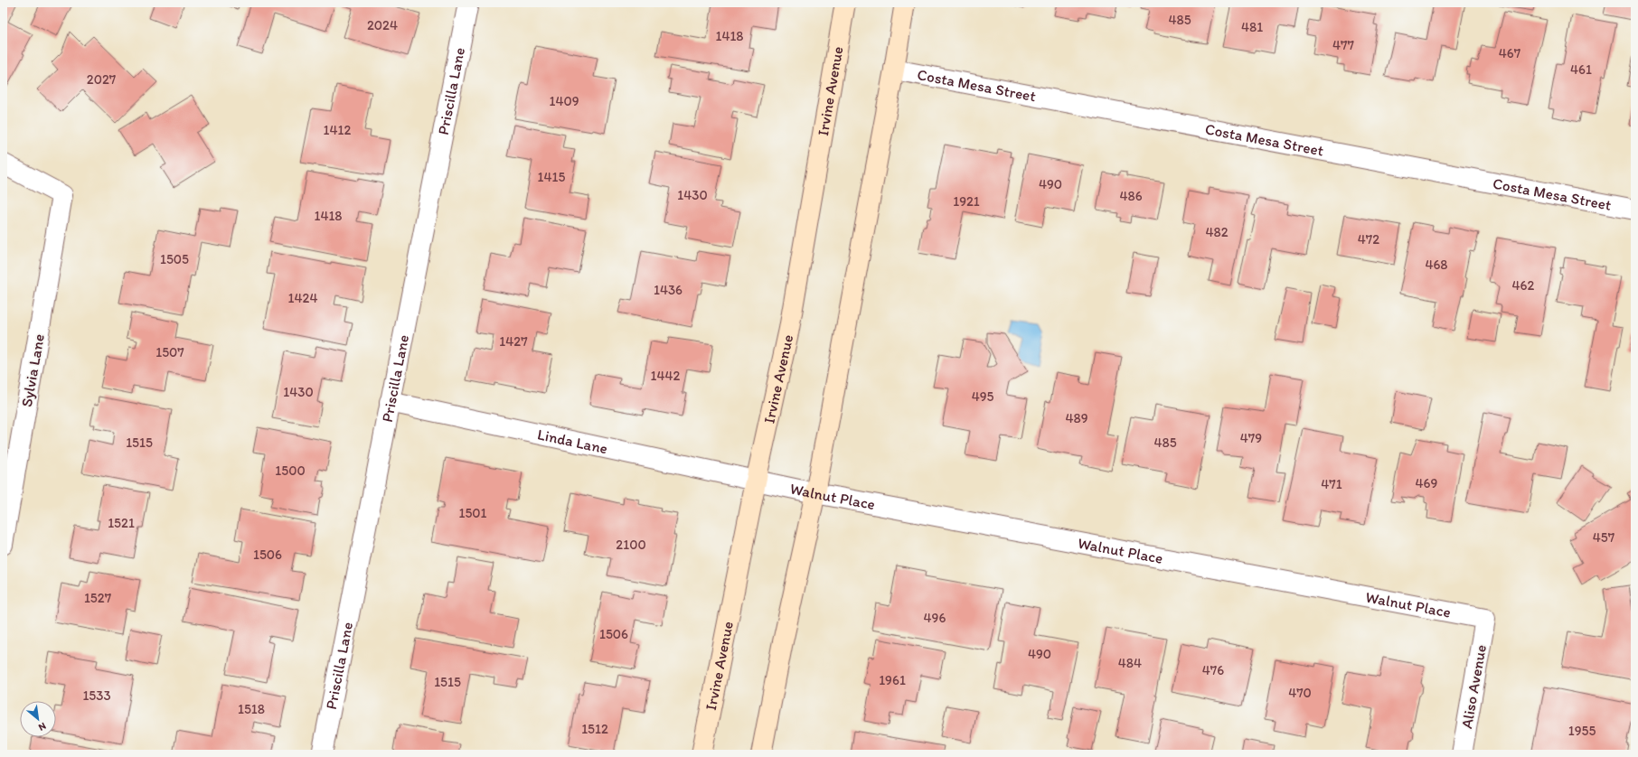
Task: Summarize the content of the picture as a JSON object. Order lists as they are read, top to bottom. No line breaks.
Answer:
{"streets":{"main road":["Irvine Avenue"],"street":["Costa Mesa Street","Priscilla Lane","Sylvia Lane","Linda Lane","Walnut Place","Aliso Avenue"]},"crossings":[["Priscilla Lane","Linda Lane"],["Irvine Avenue","Linda Lane"],["Irvine Avenue","Walnut Place"],["Linda Lane","Walnut Place"],["Walnut Place","Aliso Avenue"]],"house_numbers":["485","2024","481","1418","477","467","461","2027","1409","1412","1415","490","1430","486","1921","1418","482","472","1505","468","462","1436","1424","1427","1507","1442","1430","495","489","479","1515","485","1500","469","471","1501","1521","457","2100","1506","1527","496","1506","490","484","476","1961","1515","470","1533","1518","1512","1955"],"north":"bottom right"}
